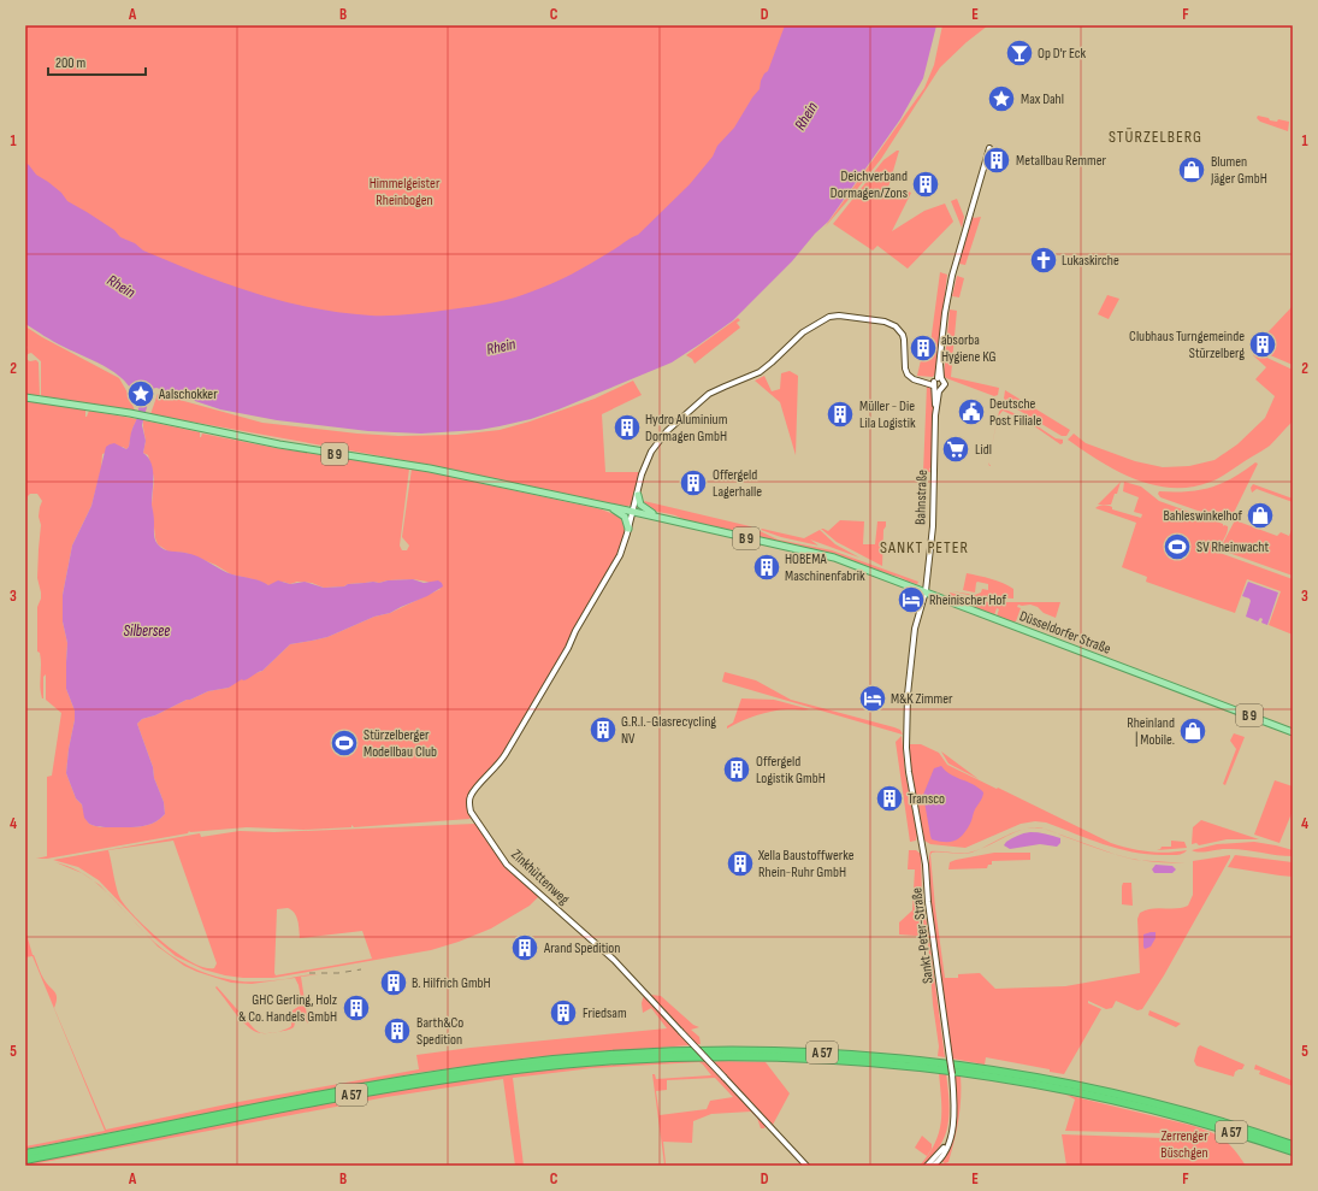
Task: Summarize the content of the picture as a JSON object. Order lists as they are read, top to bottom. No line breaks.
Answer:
{"streets":{"highway":["A 57"],"main road":["B 9","Düsseldorfer Straße"],"street":["Bahnstraße","Zinkhüttenweg","Sankt-Peter-Straße"]},"crossings":[["B 9","Düsseldorfer Straße"],["B 9","Zinkhüttenweg"],["Bahnstraße","Düsseldorfer Straße"],["Bahnstraße","Zinkhüttenweg"],["Bahnstraße","Sankt-Peter-Straße"],["Düsseldorfer Straße","Zinkhüttenweg"]],"districts":["STÜRZELBERG","SANKT PETER"],"water":["Rhein","Silbersee"],"parks":["Himmelgeister Rheinbogen","Zerrenger Büschgen"],"places":{"bar":["Op D'r Eck"],"place":["Max Dahl","Aalschokker"],"building":["Metallbau Remmer","Deichverband Dormagen/Zons","Clubhaus Turngemeinde Stürzelberg","absorba Hygiene KG","Müller - Die Lila Logistik","Hydro Aluminium Dormagen GmbH","Offergeld Lagerhalle","HOBEMA Maschinenfabrik","G.R.I.-Glasrecycling NV","Offergeld Logistik GmbH","Transco","Xella Baustoffwerke Rhein-Ruhr GmbH","Arand Spedition","B. Hilfrich GmbH","GHC Gerling, Holz & Co. Handels GmbH","Friedsam","Barth&Co Spedition"],"shop":["Blumen Jäger GmbH","Bahleswinkelhof","Rheinland | Mobile."],"church":["Lukaskirche"],"public building":["Deutsche Post Filiale"],"supermarket":["Lidl"],"sports":["SV Rheinwacht","Stürzelberger Modellbau Club"],"hotel":["Rheinischer Hof","M&K Zimmer"]},"scale_bar":"200 m","grid":{"columns":["A","B","C","D","E","F"],"rows":["1","2","3","4","5"]}}
